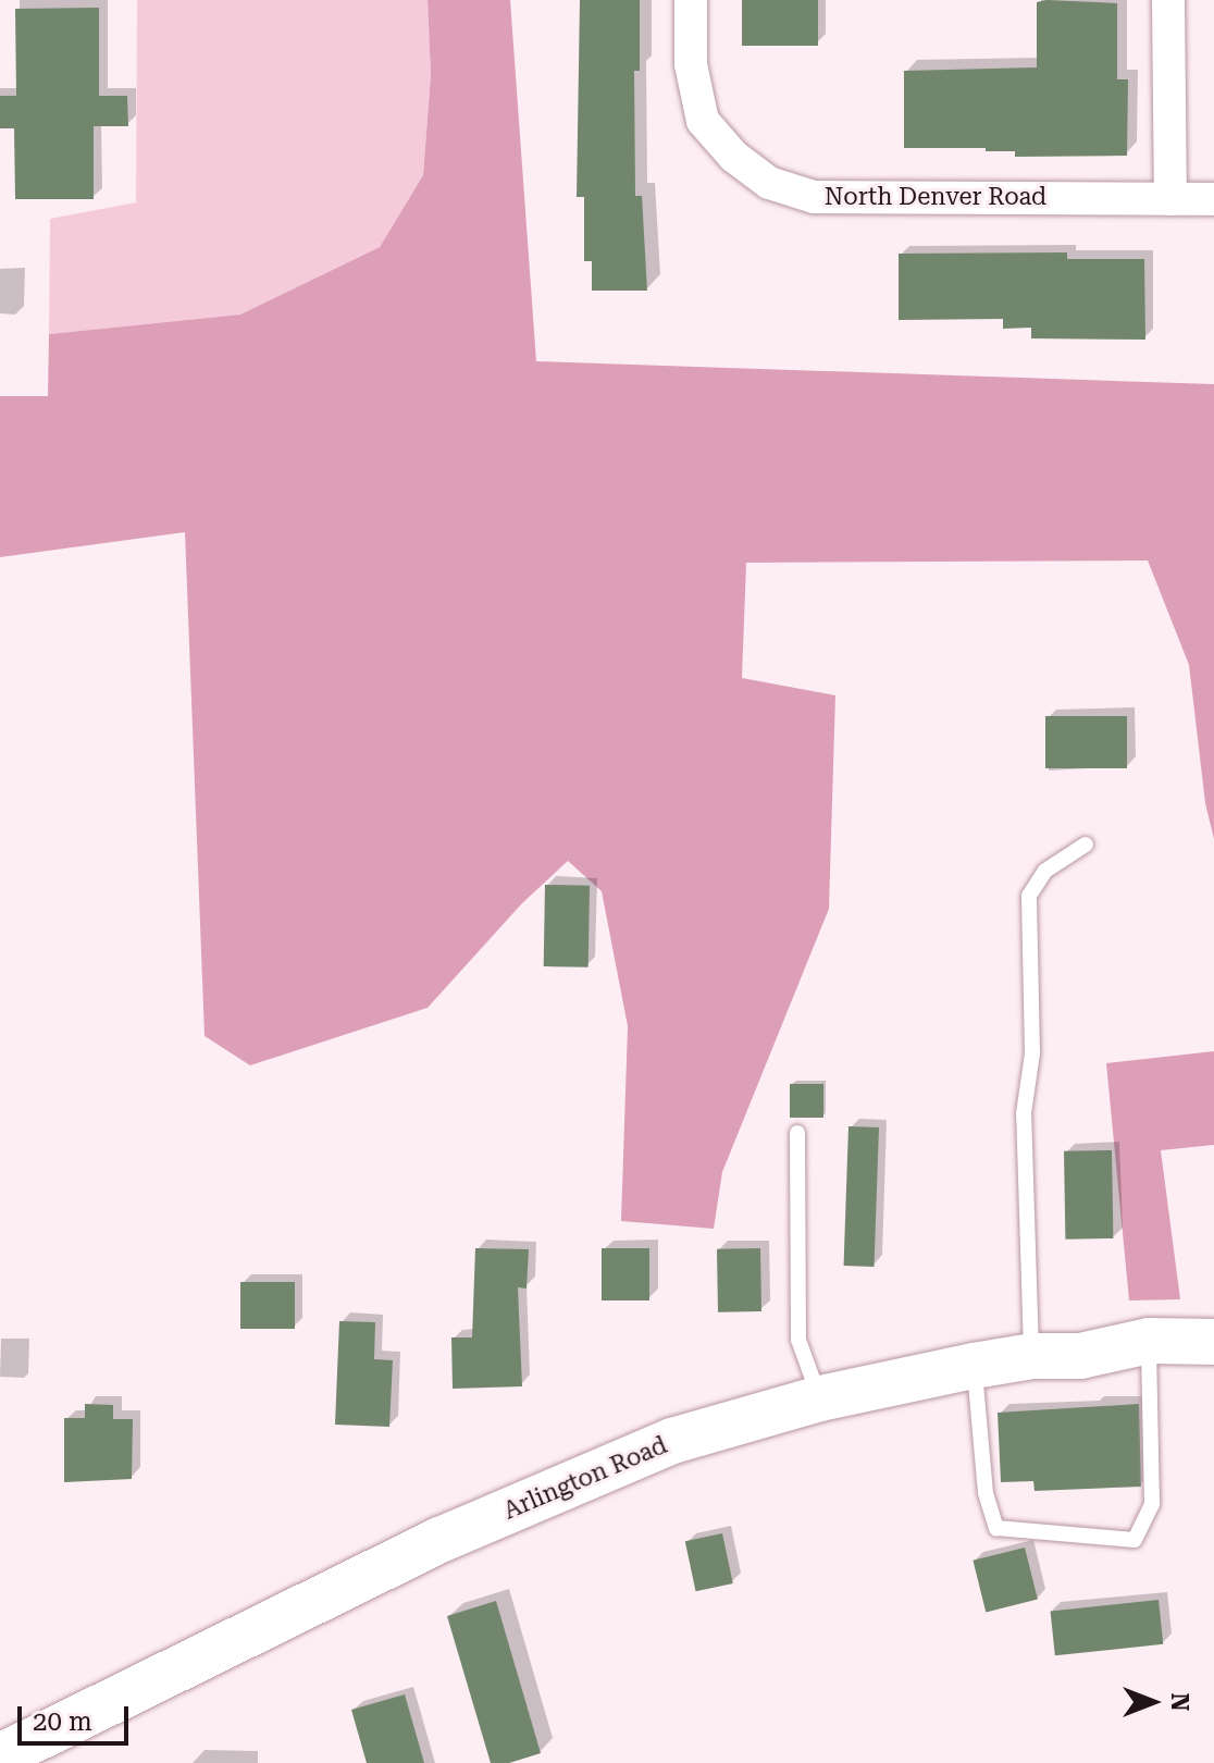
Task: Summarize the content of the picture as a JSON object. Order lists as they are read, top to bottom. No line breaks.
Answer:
{"streets":{"street":["North Denver Road","Arlington Road"]},"scale_bar":"20 m","north":"right"}
